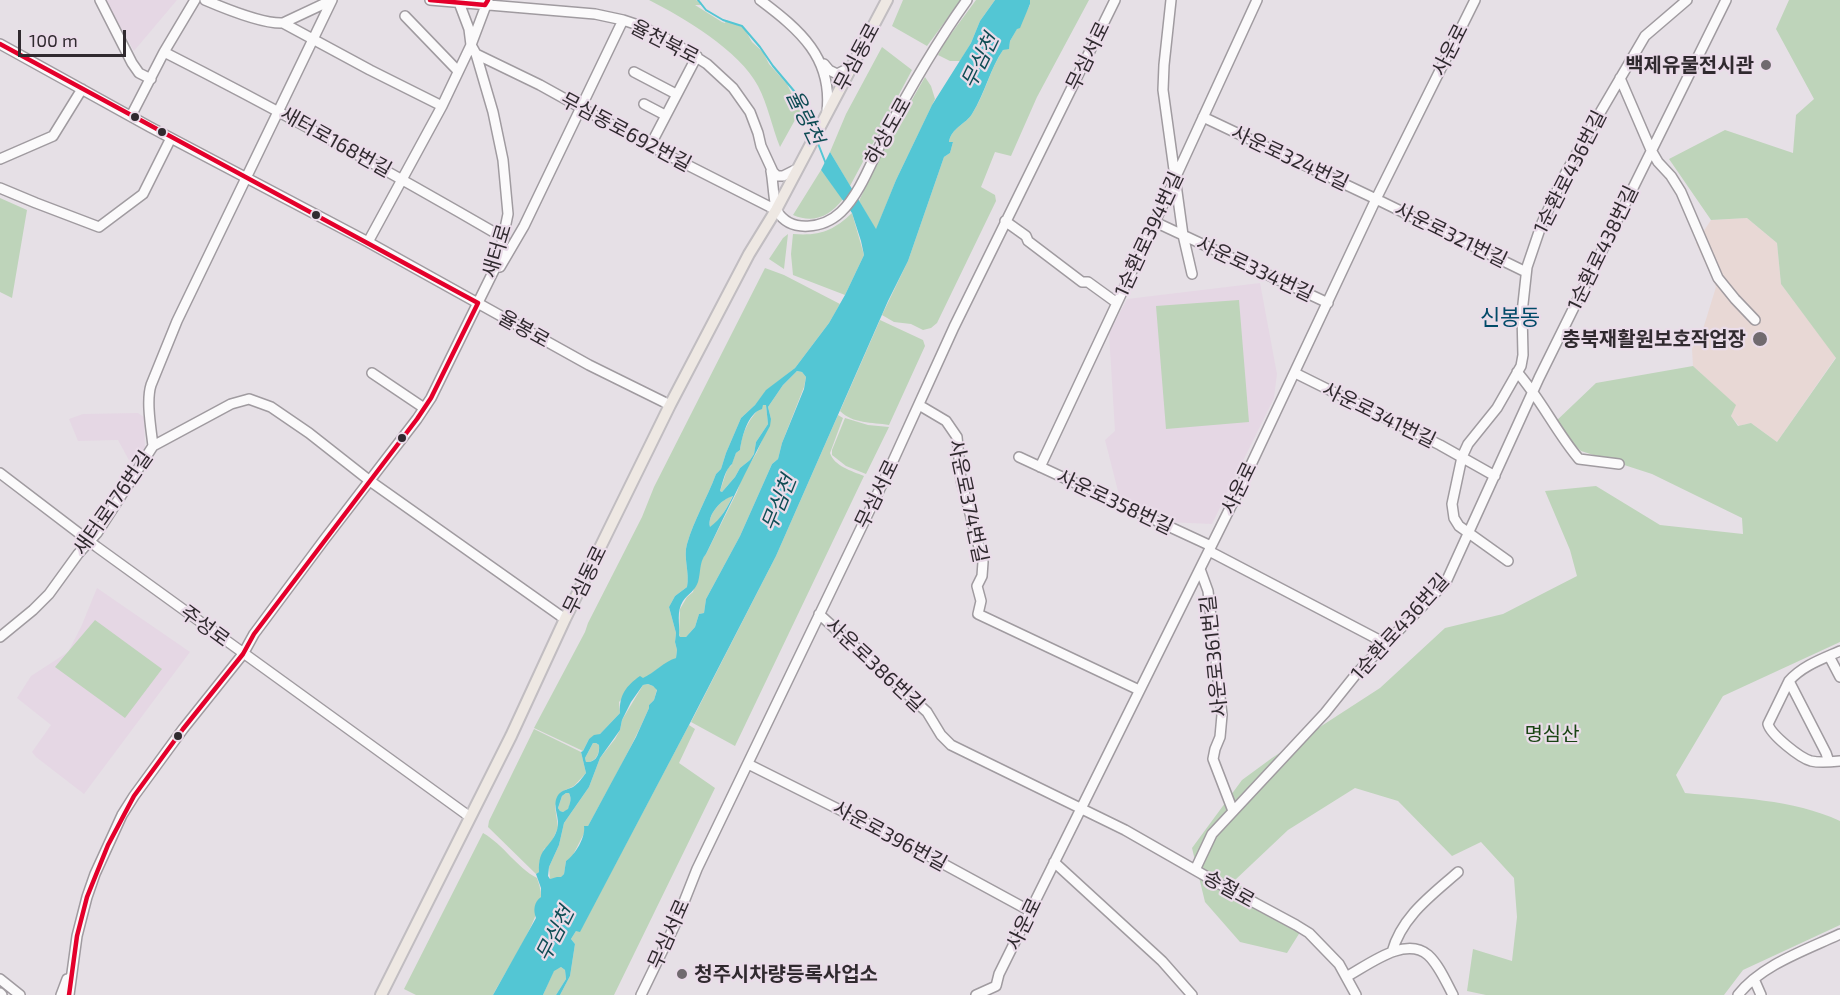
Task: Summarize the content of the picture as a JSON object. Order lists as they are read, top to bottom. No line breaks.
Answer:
{"streets":{"main road":["무심동로"],"street":["율천북로","사운로","무심서로","하상도로","무심동로692번길","새터로168번길","사운로324번길","1순환로436번길","1순환로394번길","사운로321번길","1순환로438번길","새터로","사운로334번길","율봉로","사운로341번길","사운로374번길","사운로358번길","새터로176번길","주성로","사운로361번길","사운로386번길","사운로396번길","송절로"]},"crossings":[["율천북로","무심동로"],["율천북로","하상도로"],["율천북로","무심동로692번길"],["율천북로","새터로"],["사운로","사운로324번길"],["사운로","사운로321번길"],["사운로","사운로334번길"],["사운로","사운로341번길"],["사운로","사운로374번길"],["사운로","사운로358번길"],["사운로","사운로361번길"],["사운로","사운로386번길"],["사운로","사운로396번길"],["사운로","송절로"],["무심서로","사운로374번길"],["무심서로","사운로386번길"],["무심서로","사운로396번길"],["무심동로","하상도로"],["무심동로","무심동로692번길"],["무심동로","율봉로"],["무심동로","주성로"],["하상도로","무심동로692번길"],["무심동로692번길","새터로"],["새터로168번길","새터로"],["사운로324번길","1순환로394번길"],["사운로324번길","사운로321번길"],["1순환로436번길","사운로321번길"],["1순환로436번길","1순환로438번길"],["1순환로436번길","사운로341번길"],["1순환로436번길","사운로358번길"],["1순환로436번길","사운로361번길"],["1순환로436번길","송절로"],["1순환로394번길","사운로334번길"],["1순환로394번길","사운로358번길"],["새터로","율봉로"],["새터로","새터로176번길"],["새터로","주성로"],["새터로176번길","주성로"],["사운로386번길","송절로"]],"districts":["신봉동"],"water":["무심천","율량천"],"parks":["명심산"],"places":["백제유물전시관","충북재활원보호작업장","청주시차량등록사업소"],"scale_bar":"100 m"}
